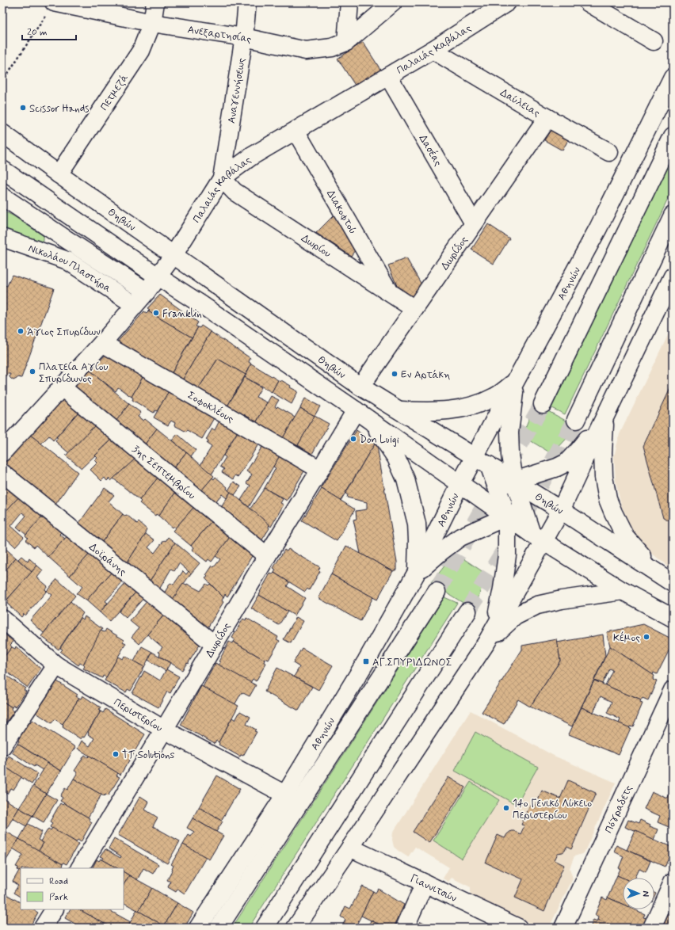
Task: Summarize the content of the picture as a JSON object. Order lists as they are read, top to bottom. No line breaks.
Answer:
{"streets":{"main road":["Ανεξαρτησίας","Παλαιάς Καβάλας","Αναγεννήσεως","Πετμεζά","Δαύλειας","Δασέας","Διακοφτού","Θηβών","Δωρίου","Δωρίδος","Νικολάου Πλαστήρα","Αθηνών","Σοφοκλέους","3ης Σεπτεμβρίου","Δοϊράνης","Περιστερίου","Πόγραδετς","Γιαννιτσών"]},"crossings":[["Ανεξαρτησίας","Αναγεννήσεως"],["Ανεξαρτησίας","Πετμεζά"],["Παλαιάς Καβάλας","Αναγεννήσεως"],["Παλαιάς Καβάλας","Δαύλειας"],["Παλαιάς Καβάλας","Δασέας"],["Παλαιάς Καβάλας","Διακοφτού"],["Παλαιάς Καβάλας","Θηβών"],["Παλαιάς Καβάλας","Δωρίου"],["Παλαιάς Καβάλας","Νικολάου Πλαστήρα"],["Παλαιάς Καβάλας","Σοφοκλέους"],["Παλαιάς Καβάλας","3ης Σεπτεμβρίου"],["Αναγεννήσεως","Δωρίου"],["Πετμεζά","Θηβών"],["Δαύλειας","Δωρίδος"],["Δασέας","Δωρίδος"],["Διακοφτού","Δωρίου"],["Θηβών","Δωρίδος"],["Θηβών","Αθηνών"],["Δωρίου","Δωρίδος"],["Δωρίδος","Σοφοκλέους"],["Δωρίδος","3ης Σεπτεμβρίου"],["Δωρίδος","Δοϊράνης"],["Δωρίδος","Περιστερίου"],["Αθηνών","Περιστερίου"]],"places":{"other":["Scissor Hands","Franklin","Άγιος Σπυρίδων","Πλατεία Αγίου Σπυρίδωνος","Εν Αρτάκη","Don Luigi","Κέμος","TT Solutions","14ο Γενικό Λύκειο Περιστερίου"],"transit":["ΑΓ.ΣΠΥΡΙΔΩΝΟΣ"]},"legend":["Road","Park"],"scale_bar":"20 m","north":"right"}
